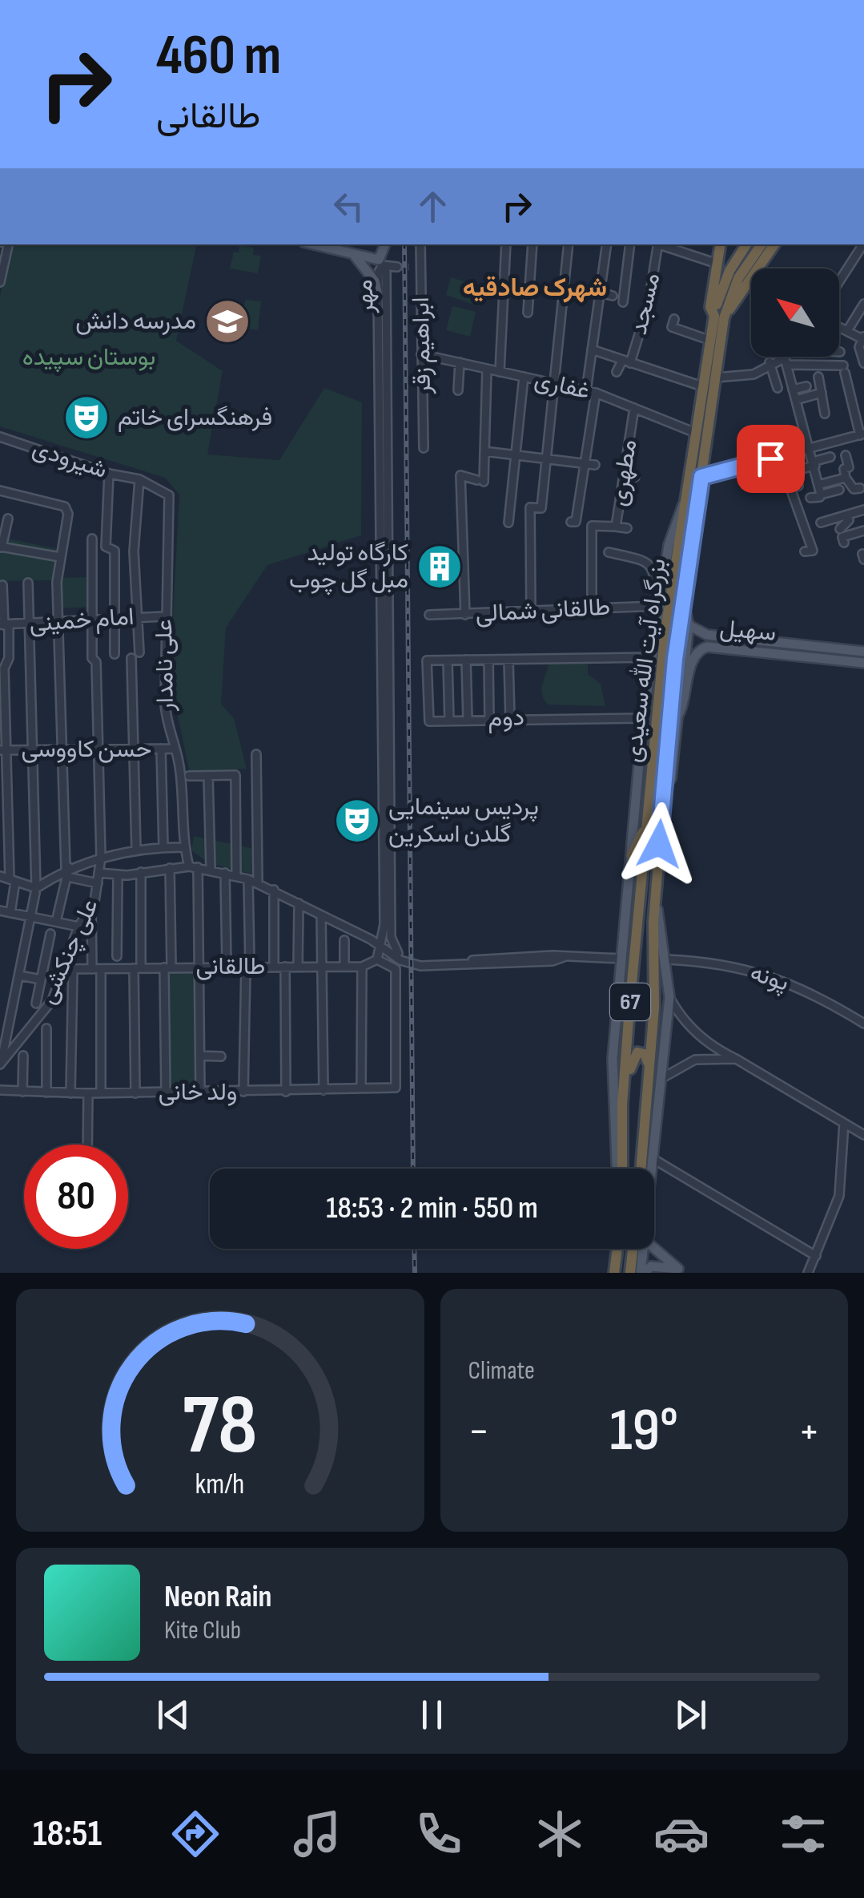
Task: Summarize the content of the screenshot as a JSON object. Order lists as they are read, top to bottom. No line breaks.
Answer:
{"streets":{"highway":["بزرگراه آیت الله سعیدی","67"],"main road":["مهر","سهیل"],"street":["مسجد","ابراهیم زقر","غفاری","شیرودی","مطهری","طالقانی شمالی","امام خمینی","علی نامدار","دوم","حسن کاووسی","علی چنکشی","طالقانی","پونه","ولد خانی"]},"crossings":[["ابراهیم زقر","غفاری"],["غفاری","مطهری"],["غفاری","بزرگراه آیت الله سعیدی"],["شیرودی","علی نامدار"],["امام خمینی","علی نامدار"],["امام خمینی","علی چنکشی"],["علی نامدار","حسن کاووسی"],["علی نامدار","طالقانی"],["علی نامدار","ولد خانی"],["حسن کاووسی","علی چنکشی"],["علی چنکشی","طالقانی"],["طالقانی","ولد خانی"]],"districts":["شهرک صادقیه"],"parks":["بوستان سپیده"],"places":{"school or university":["مدرسه دانش"],"theatre":["فرهنگسرای خاتم","پردیس سینمایی گلدن اسکرین"],"building":["کارگاه تولید مبل گل چوب"]},"north":"top left","page":{"turn":["460 m","طالقانی"],"limit":"80","trip":"18:53 · 2 min · 550 m","tile":"Climate","heat":["−","19°","+"],"song":["Neon Rain","Kite Club"],"tabs":"18:51","gauge":["78","km/h"]}}
